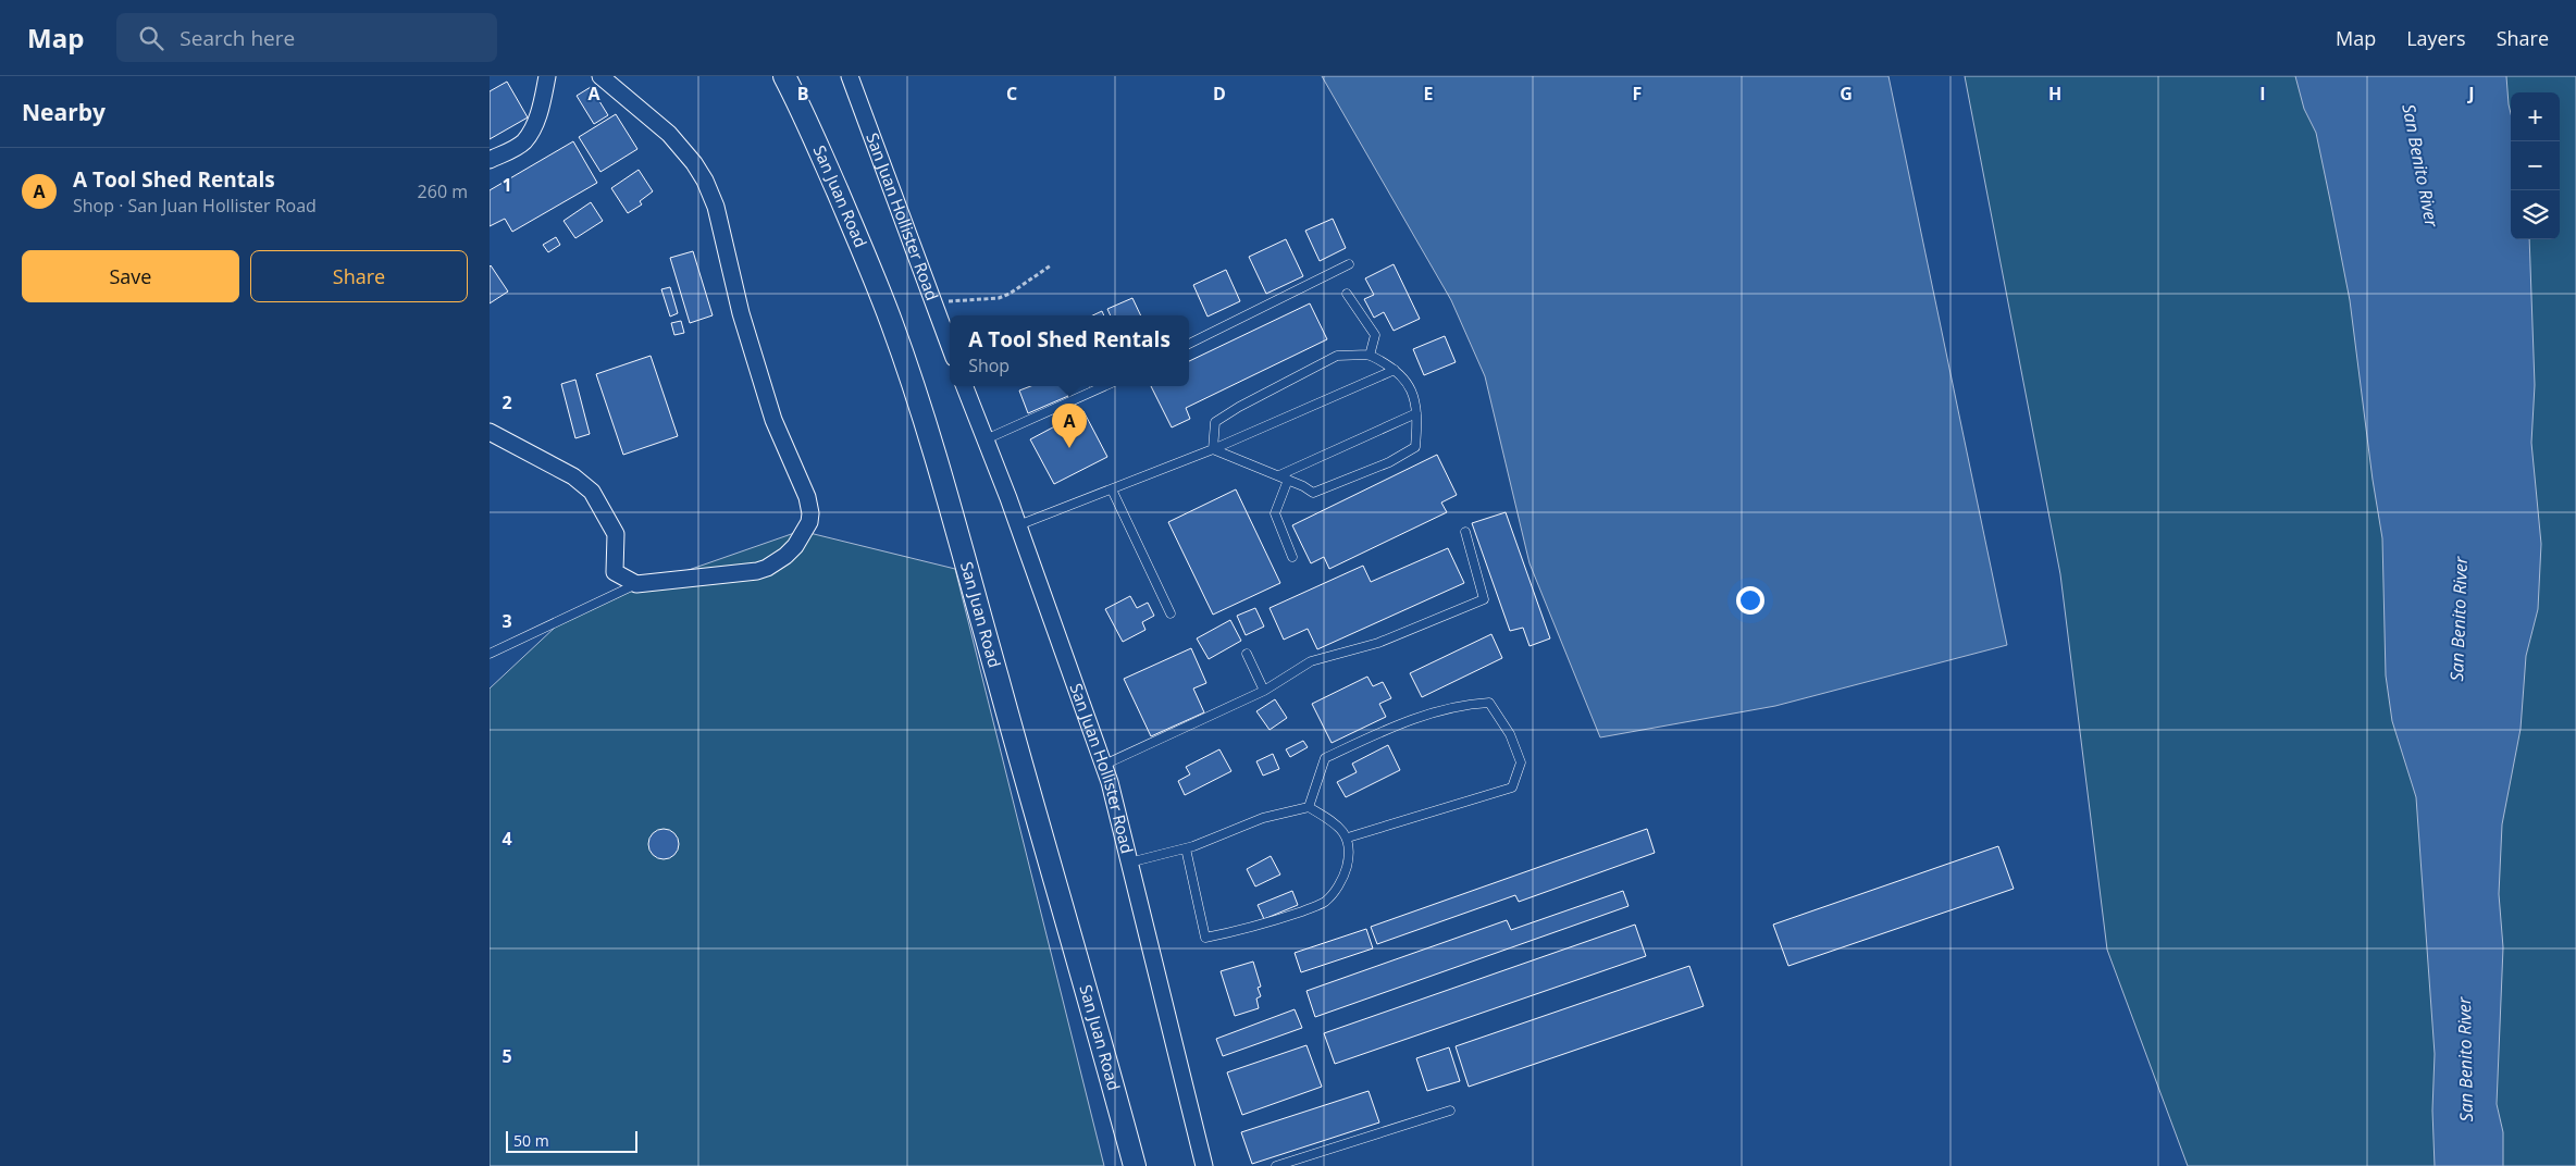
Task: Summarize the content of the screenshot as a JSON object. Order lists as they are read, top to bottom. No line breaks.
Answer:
{"streets":{"main road":["San Juan Road"],"street":["San Juan Hollister Road"]},"water":["San Benito River"],"scale_bar":"50 m","page":{"header":"Map","search":"Search here","nav":["Map","Layers","Share"],"heading":"Nearby","map_buttons":["+","−"],"list":[{"mark":"A","name":"A Tool Shed Rentals","note":"Shop · San Juan Hollister Road","value":"260 m"}],"buttons":["Save","Share"],"popup":["A Tool Shed Rentals","Shop"],"pins":"A","scale":"50 m"},"grid":{"columns":["A","B","C","D","E","F","G","H","I","J"],"rows":["1","2","3","4","5"]}}
